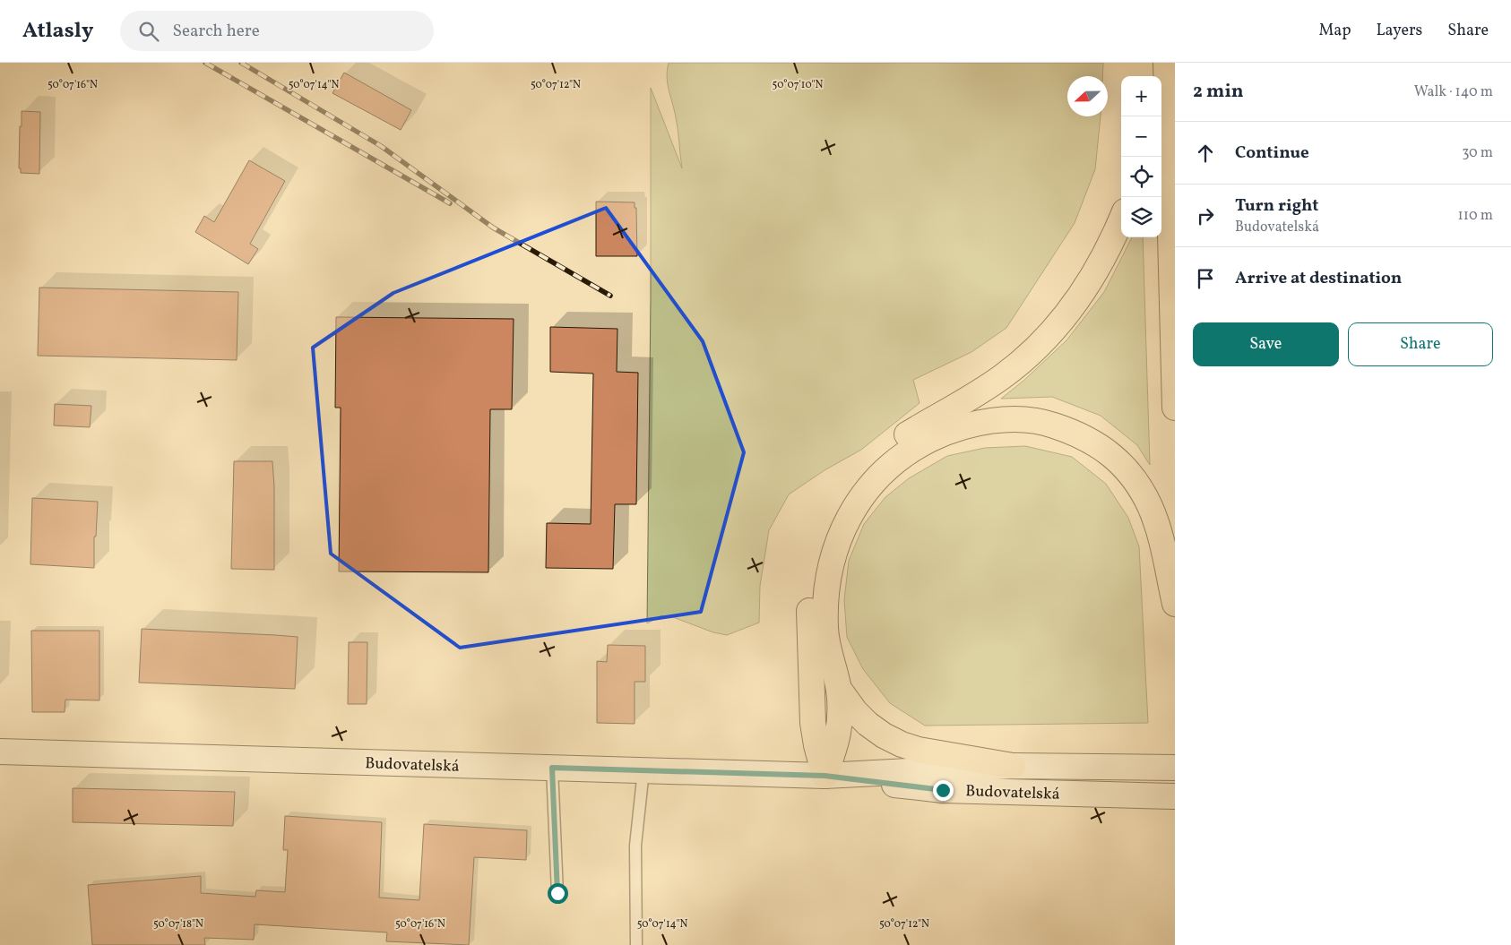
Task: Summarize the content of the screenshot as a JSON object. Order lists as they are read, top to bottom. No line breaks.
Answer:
{"streets":{"street":["Budovatelská"]},"north":"left","page":{"header":"Atlasly","search":"Search here","nav":["Map","Layers","Share"],"heading":["2 min","Walk · 140 m"],"map_buttons":["+","−"],"list":[["Continue","30 m"],["Turn right","Budovatelská","110 m"],"Arrive at destination"],"buttons":["Save","Share"]},"coordinates":["50°07'16\"N","50°07'14\"N","50°07'12\"N","50°07'10\"N","50°07'18\"N"]}
